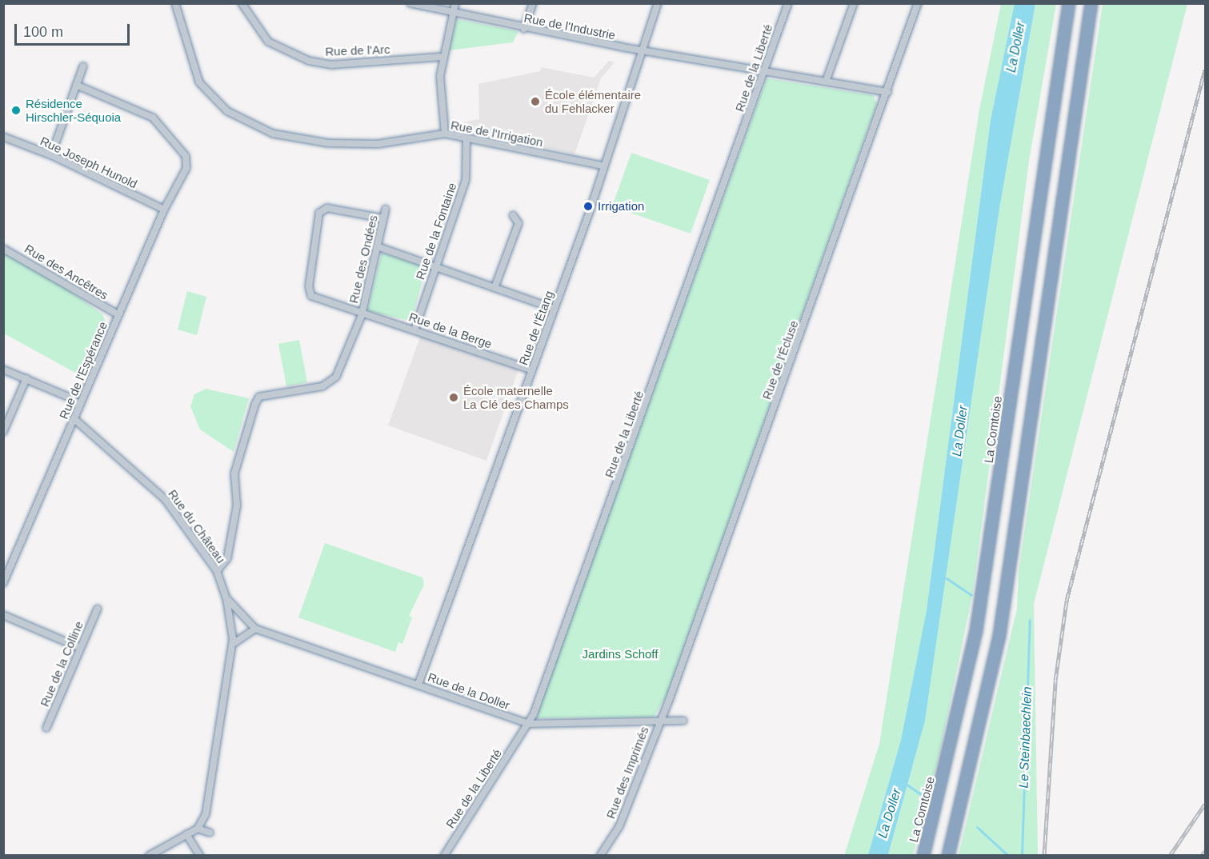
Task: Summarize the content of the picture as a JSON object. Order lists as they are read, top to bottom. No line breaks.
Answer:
{"streets":{"highway":["La Comtoise"],"street":["Rue de l'Industrie","Rue de l'Arc","Rue de la Liberté","Rue de l'Irrigation","Rue Joseph Hunold","Rue de la Fontaine","Rue des Ondées","Rue des Ancêtres","Rue de l'Étang","Rue de la Berge","Rue de l'Écluse","Rue de l'Espérance","Rue du Château","Rue de la Colline","Rue de la Doller","Rue des Imprimés"]},"crossings":[["Rue de l'Industrie","Rue de la Liberté"],["Rue de l'Industrie","Rue de l'Étang"],["Rue de l'Industrie","Rue de l'Écluse"],["Rue de la Liberté","Rue de la Doller"],["Rue de l'Irrigation","Rue de la Fontaine"],["Rue de l'Irrigation","Rue de l'Étang"],["Rue Joseph Hunold","Rue de l'Espérance"],["Rue de la Fontaine","Rue de la Berge"],["Rue des Ondées","Rue de la Berge"],["Rue des Ondées","Rue du Château"],["Rue des Ancêtres","Rue de l'Espérance"],["Rue de l'Étang","Rue de la Berge"],["Rue de l'Étang","Rue de la Doller"],["Rue de l'Écluse","Rue de la Doller"],["Rue de l'Écluse","Rue des Imprimés"],["Rue de l'Espérance","Rue du Château"],["Rue du Château","Rue de la Doller"],["Rue de la Doller","Rue des Imprimés"]],"water":["La Doller","Le Steinbaechlein"],"parks":["Jardins Schoff"],"places":["École élémentaire du Fehlacker","Résidence Hirschler-Séquoia","Irrigation","École maternelle La Clé des Champs"],"scale_bar":"100 m"}
